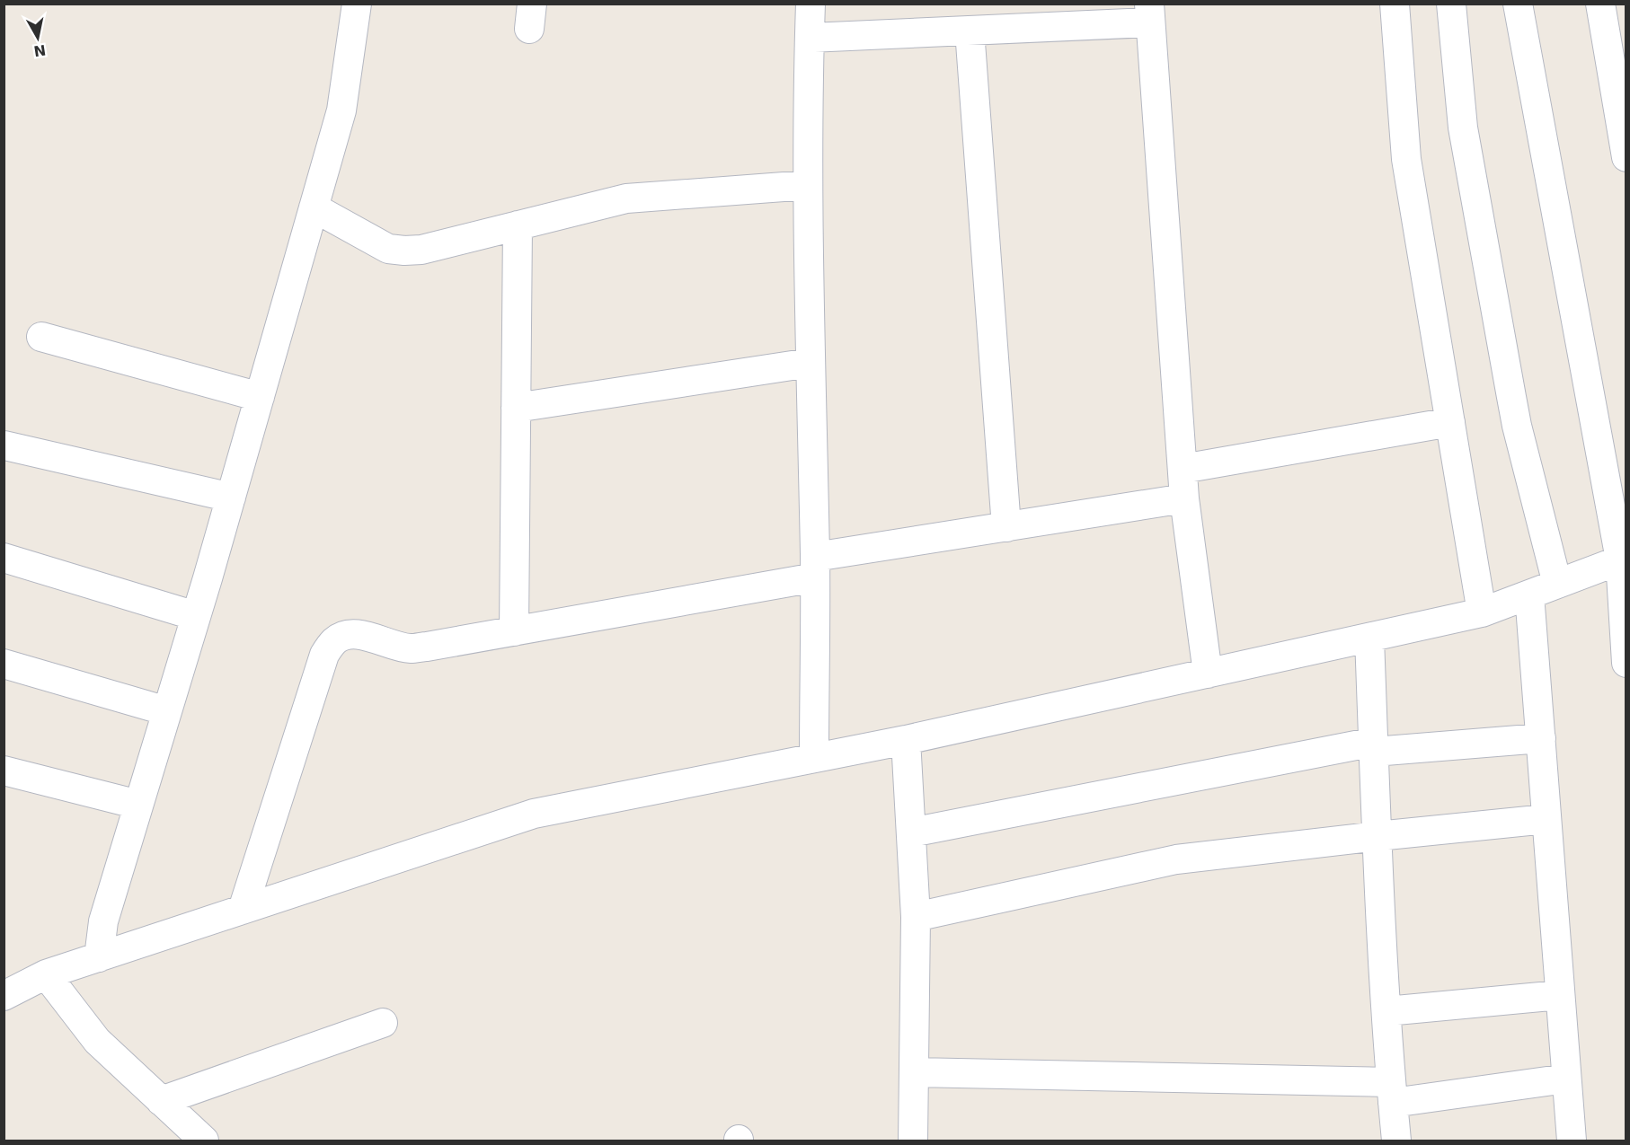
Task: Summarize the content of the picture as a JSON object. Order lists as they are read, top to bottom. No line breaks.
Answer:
{"north":"bottom"}
